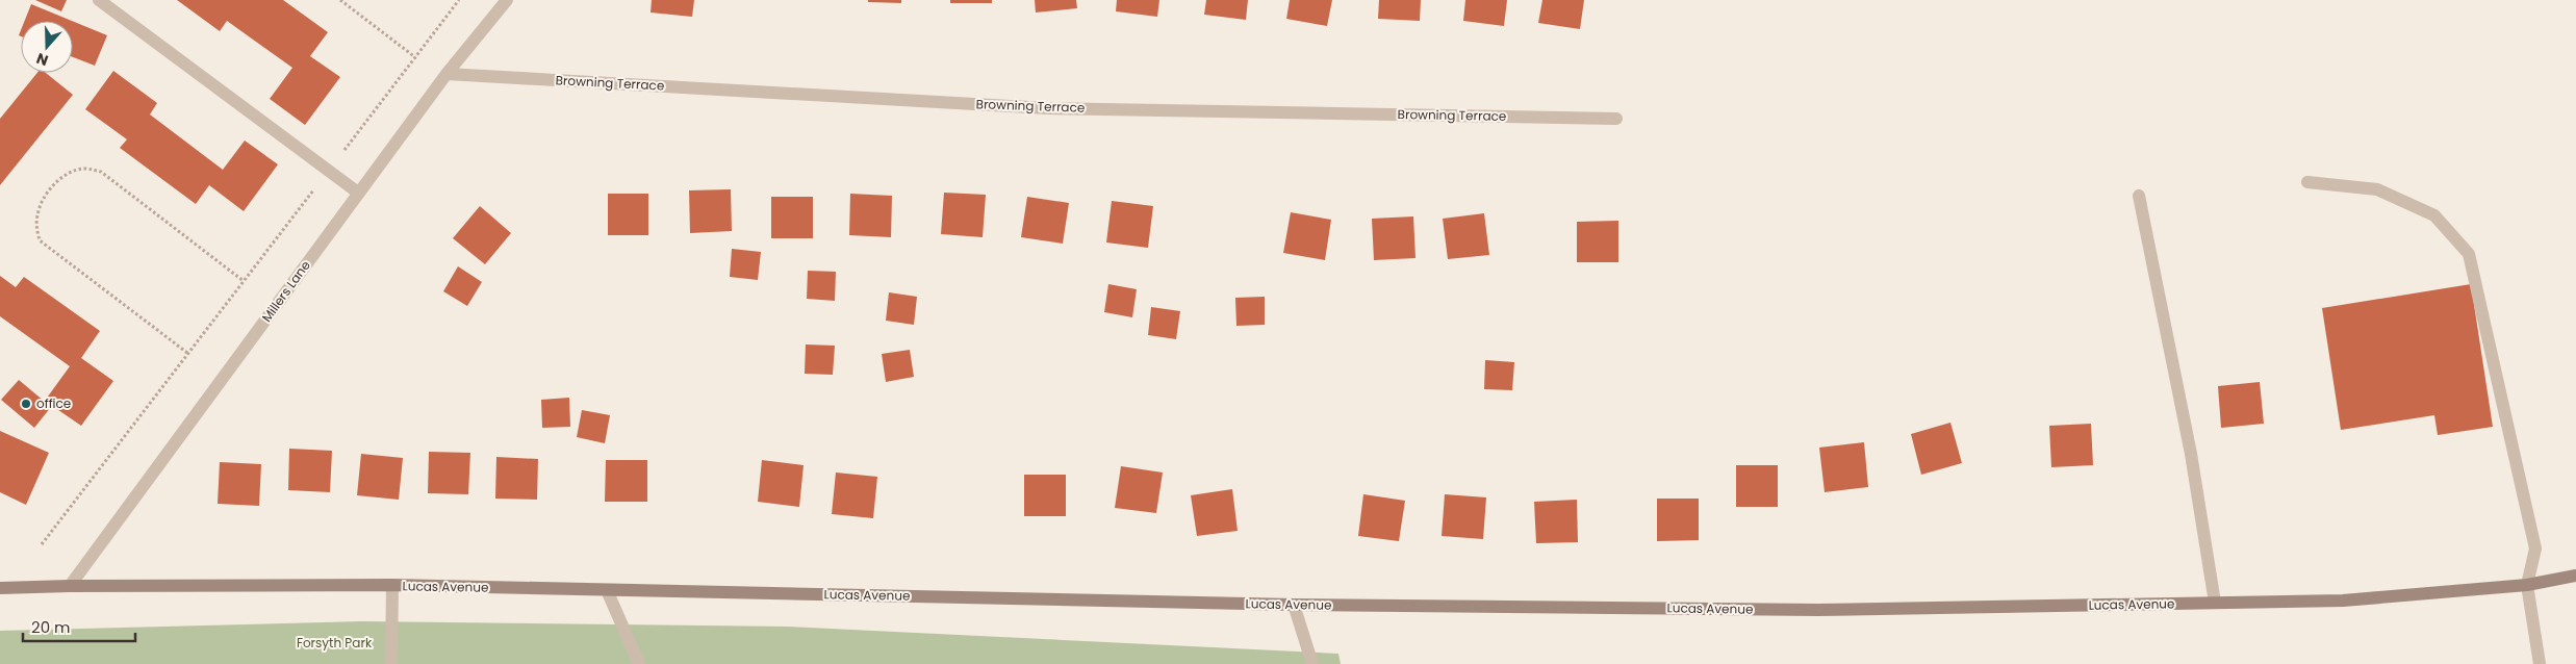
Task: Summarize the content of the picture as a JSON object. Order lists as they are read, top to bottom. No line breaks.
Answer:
{"streets":{"street":["Browning Terrace","Millers Lane","Lucas Avenue"]},"crossings":[["Browning Terrace","Millers Lane"],["Millers Lane","Lucas Avenue"]],"parks":["Forsyth Park"],"places":["office"],"scale_bar":"20 m","north":"bottom"}
